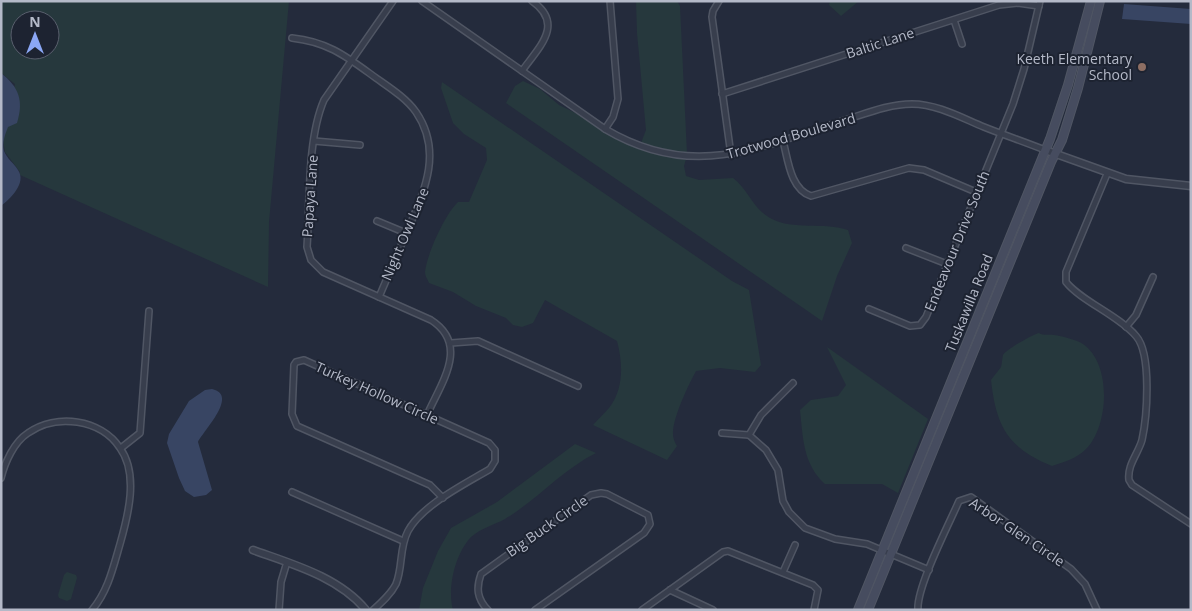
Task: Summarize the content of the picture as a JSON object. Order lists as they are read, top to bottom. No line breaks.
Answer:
{"streets":{"main road":["Tuskawilla Road"],"street":["Baltic Lane","Trotwood Boulevard","Papaya Lane","Night Owl Lane","Endeavour Drive South","Turkey Hollow Circle","Big Buck Circle","Arbor Glen Circle"]},"crossings":[["Baltic Lane","Endeavour Drive South"],["Trotwood Boulevard","Endeavour Drive South"],["Trotwood Boulevard","Tuskawilla Road"],["Papaya Lane","Night Owl Lane"]],"places":["Keeth Elementary School"],"north":"top"}
